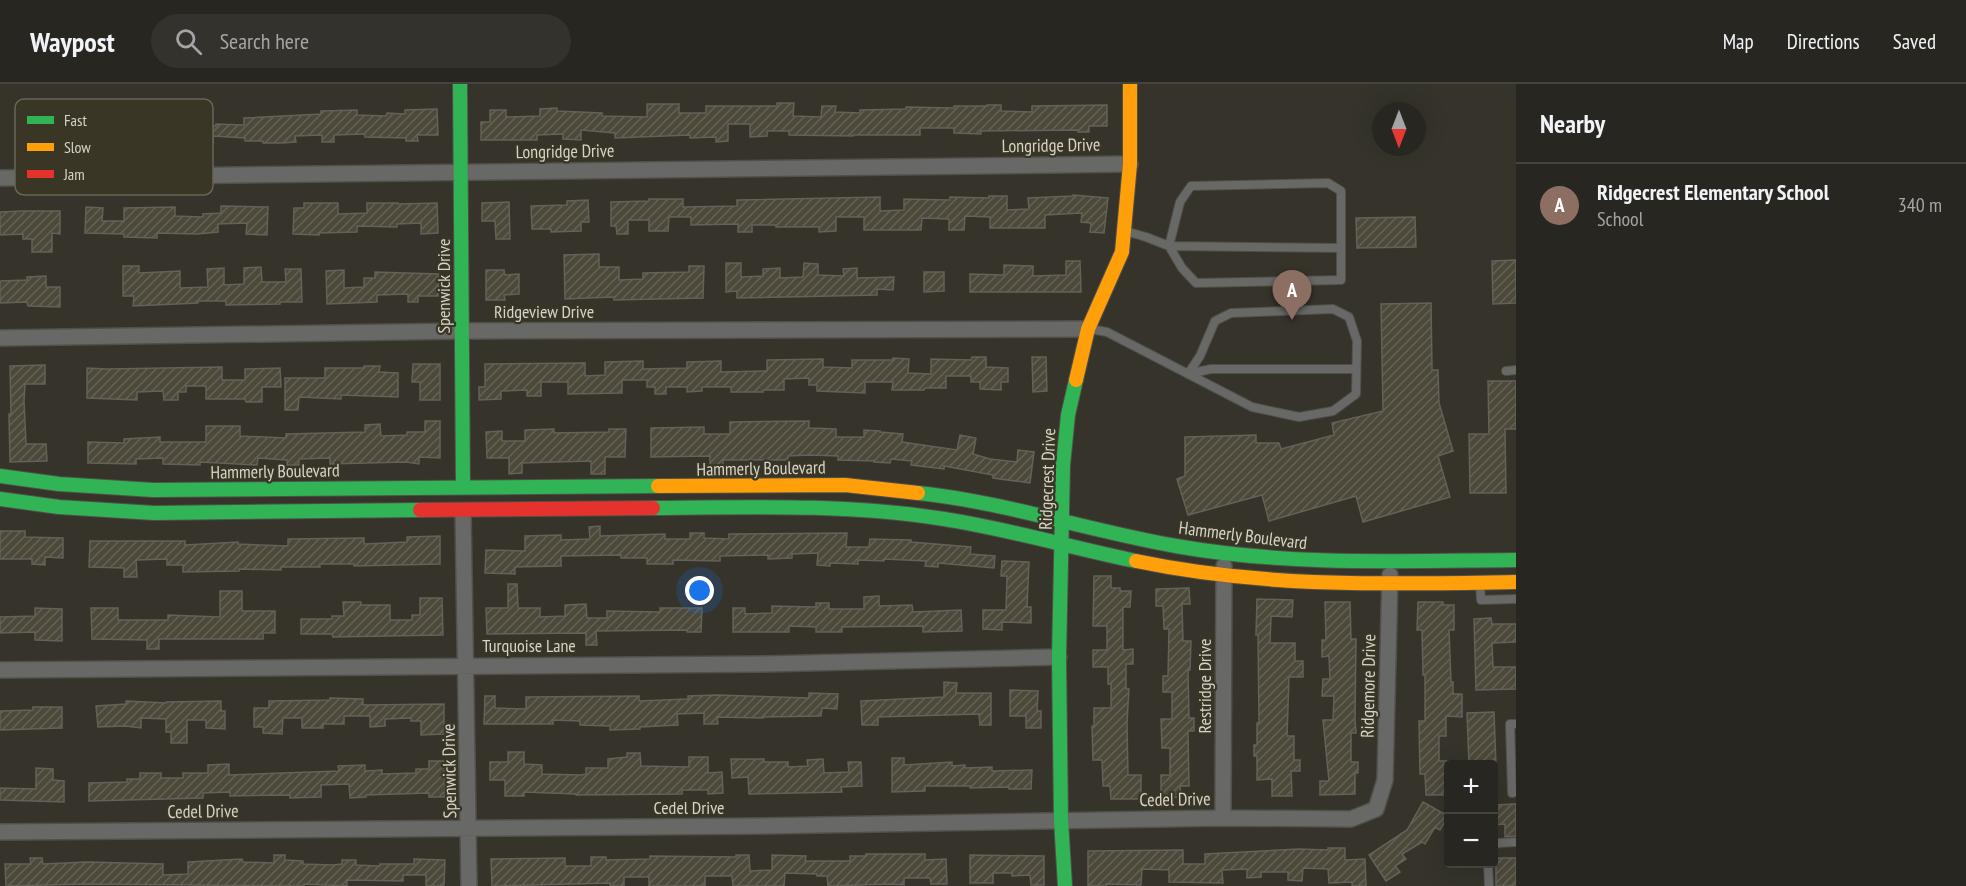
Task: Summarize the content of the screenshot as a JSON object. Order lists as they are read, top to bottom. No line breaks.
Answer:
{"streets":{"main road":["Spenwick Drive","Hammerly Boulevard","Ridgecrest Drive"],"street":["Longridge Drive","Ridgeview Drive","Turquoise Lane","Restridge Drive","Ridgemore Drive","Cedel Drive"]},"crossings":[["Longridge Drive","Spenwick Drive"],["Longridge Drive","Ridgecrest Drive"],["Spenwick Drive","Ridgeview Drive"],["Spenwick Drive","Hammerly Boulevard"],["Spenwick Drive","Turquoise Lane"],["Spenwick Drive","Cedel Drive"],["Ridgeview Drive","Ridgecrest Drive"],["Hammerly Boulevard","Ridgecrest Drive"],["Hammerly Boulevard","Restridge Drive"],["Hammerly Boulevard","Ridgemore Drive"],["Ridgecrest Drive","Turquoise Lane"],["Ridgecrest Drive","Cedel Drive"],["Restridge Drive","Cedel Drive"],["Ridgemore Drive","Cedel Drive"]],"legend":["Fast","Slow","Jam"],"north":"bottom","page":{"header":"Waypost","search":"Search here","nav":["Map","Directions","Saved"],"heading":"Nearby","list":[{"mark":"A","name":"Ridgecrest Elementary School","note":"School","value":"340 m"}],"pins":"A","map_buttons":["+","−"]}}
